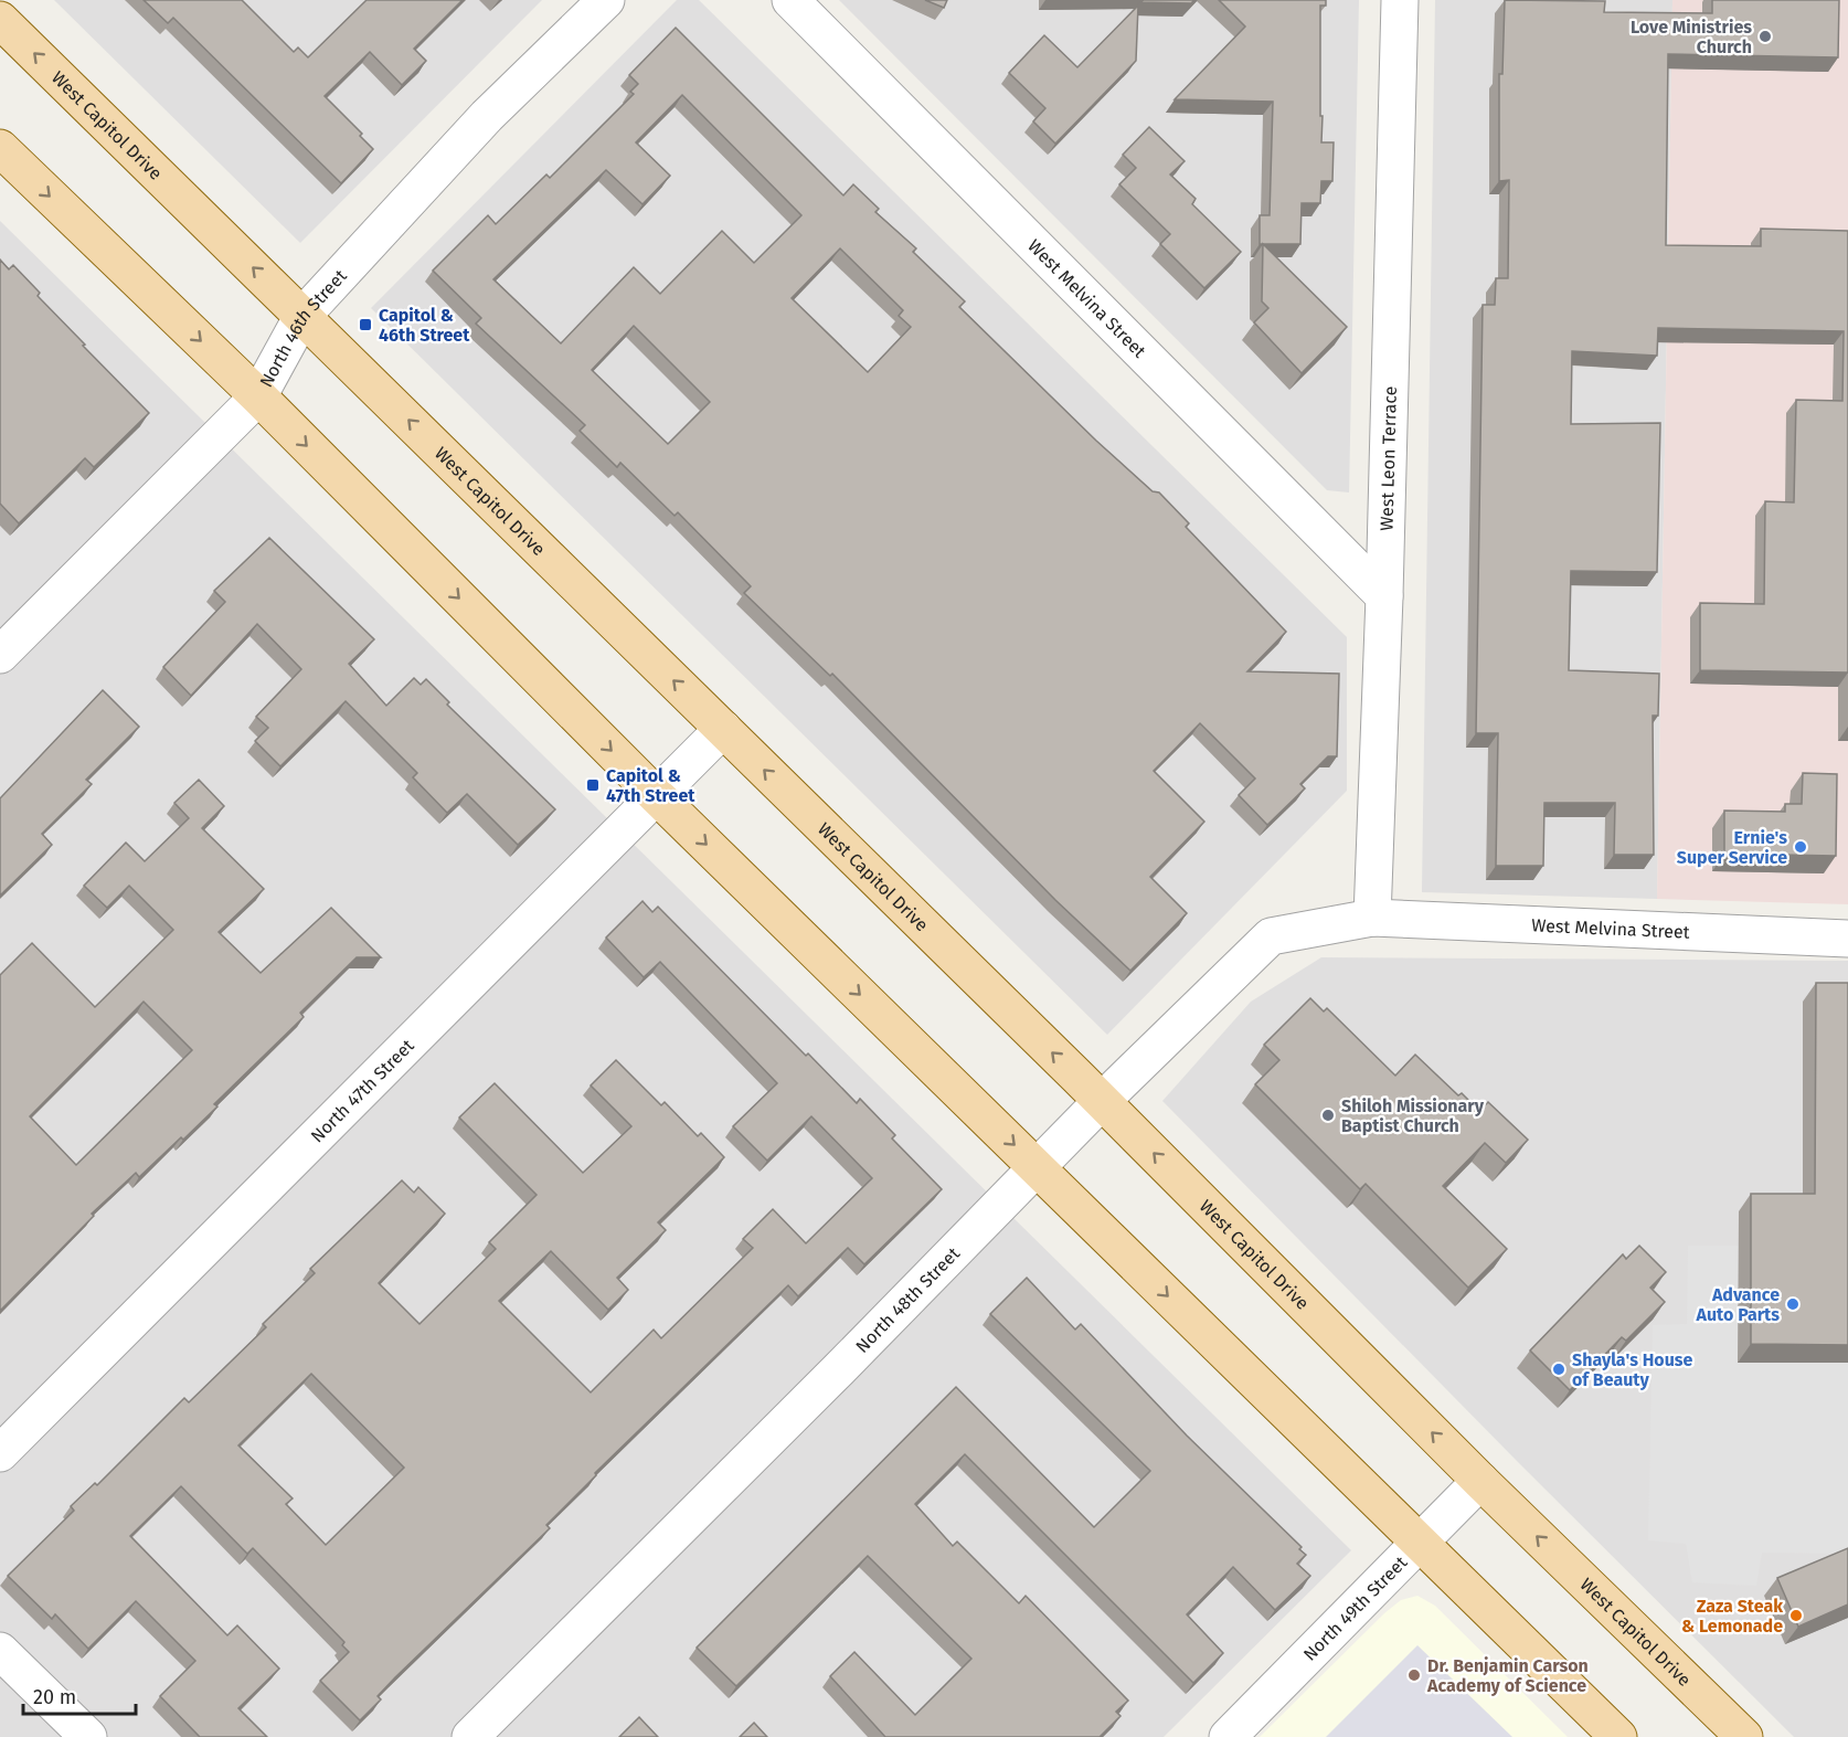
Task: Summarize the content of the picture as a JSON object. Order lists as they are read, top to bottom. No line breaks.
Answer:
{"streets":{"main road":["West Capitol Drive"],"street":["West Melvina Street","North 46th Street","West Leon Terrace","North 47th Street","North 48th Street","North 49th Street"]},"crossings":[["West Capitol Drive","North 46th Street"],["West Capitol Drive","North 47th Street"],["West Capitol Drive","North 48th Street"],["West Capitol Drive","North 49th Street"],["West Melvina Street","West Leon Terrace"],["West Melvina Street","North 48th Street"],["West Leon Terrace","North 48th Street"]],"places":{"other":["Love Ministries Church","Ernie's Super Service","Shiloh Missionary Baptist Church","Advance Auto Parts","Shayla's House of Beauty","Zaza Steak & Lemonade","Dr. Benjamin Carson Academy of Science"],"transit":["Capitol & 46th Street","Capitol & 47th Street"]},"scale_bar":"20 m"}
